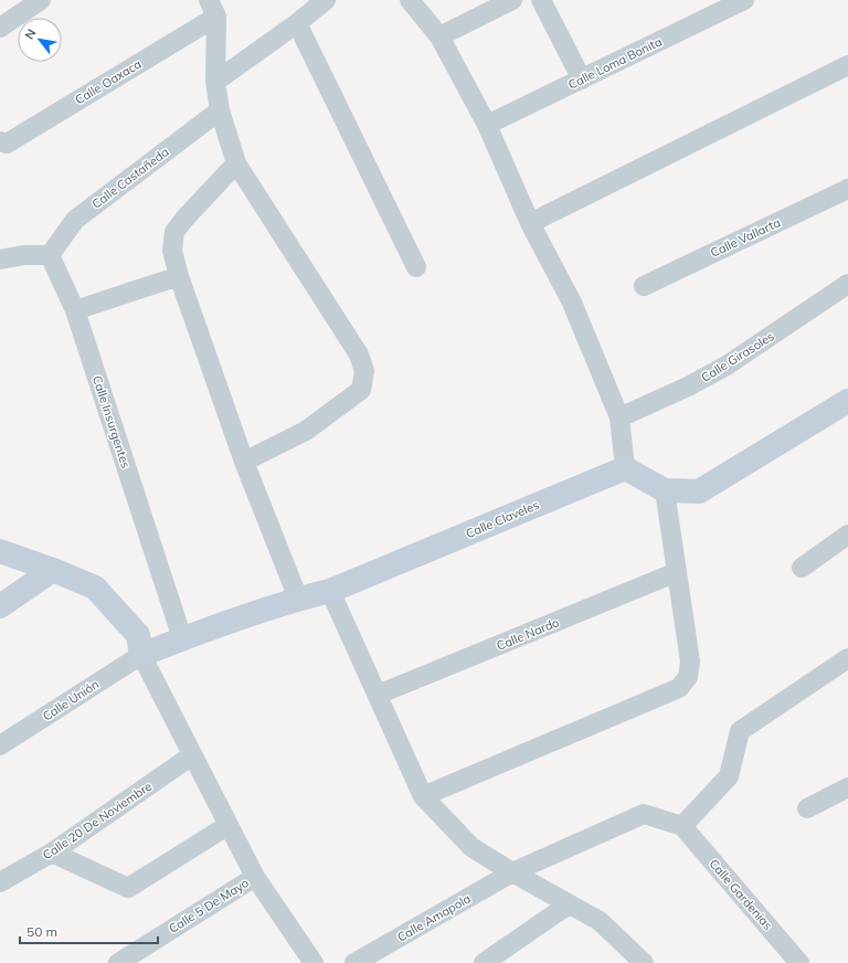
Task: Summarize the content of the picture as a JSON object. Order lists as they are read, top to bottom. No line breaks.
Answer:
{"streets":{"main road":["Calle Claveles"],"street":["Calle Loma Bonita","Calle Oaxaca","Calle Castañeda","Calle Vallarta","Calle Girasoles","Calle Insurgentes","Calle Nardo","Calle Unión","Calle 20 De Noviembre","Calle Gardenias","Calle 5 De Mayo","Calle Amapola"]},"crossings":[["Calle Castañeda","Calle Insurgentes"],["Calle Insurgentes","Calle Claveles"],["Calle Claveles","Calle Unión"],["Calle Gardenias","Calle Amapola"]],"scale_bar":"50 m","north":"top left"}
